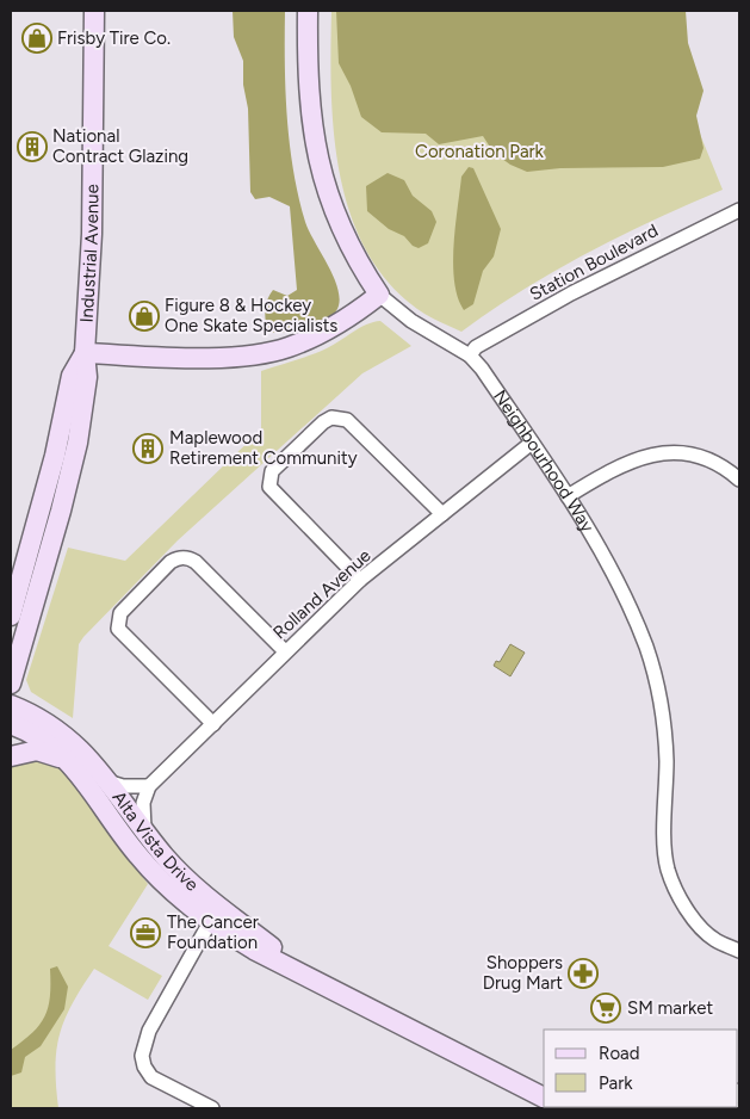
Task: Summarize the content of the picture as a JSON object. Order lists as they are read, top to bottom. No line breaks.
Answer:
{"streets":{"street":["Industrial Avenue","Station Boulevard","Neighbourhood Way","Rolland Avenue","Alta Vista Drive"]},"crossings":[["Station Boulevard","Neighbourhood Way"],["Neighbourhood Way","Rolland Avenue"]],"parks":["Coronation Park"],"places":{"shop":["Frisby Tire Co.","Figure 8 & Hockey One Skate Specialists"],"building":["National Contract Glazing","Maplewood Retirement Community"],"office":["The Cancer Foundation"],"pharmacy":["Shoppers Drug Mart"],"supermarket":["SM market"]},"legend":["Road","Park"]}
